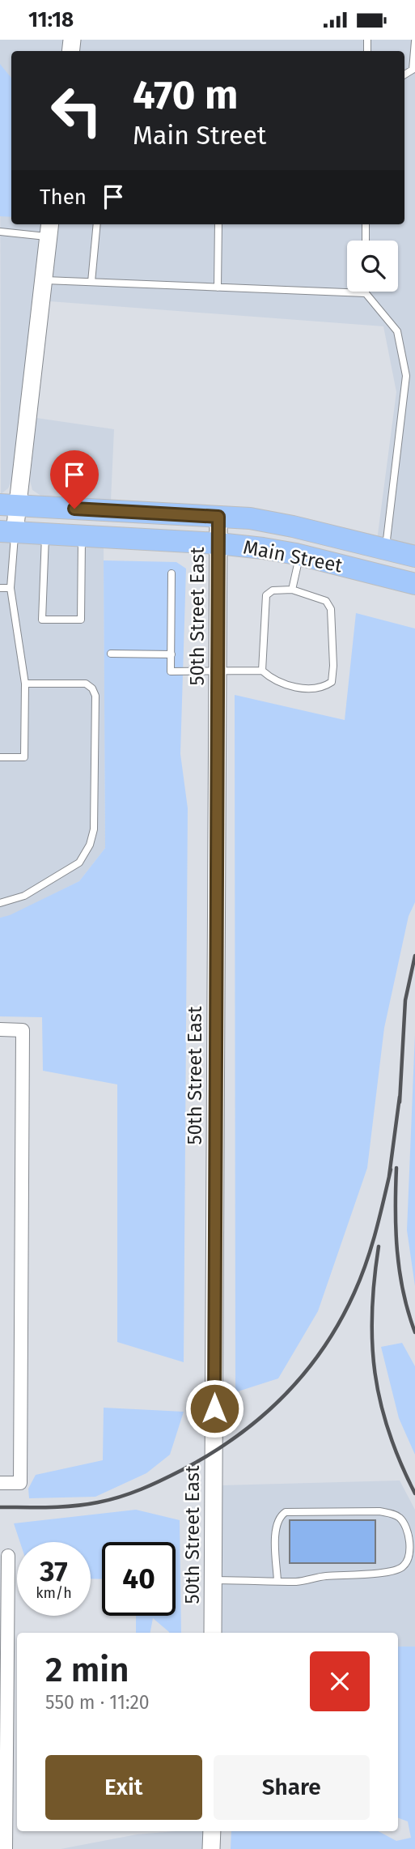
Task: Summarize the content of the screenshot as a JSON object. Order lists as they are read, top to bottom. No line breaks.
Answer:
{"streets":{"main road":["Main Street"],"street":["50th Street East"]},"crossings":[["Main Street","50th Street East"]],"page":{"status":"11:18","turn":["470 m","Main Street"],"then":"Then","speed":"37 km/h","limit":"40","heading":["2 min","550 m · 11:20"],"buttons":["Exit","Share"]}}
